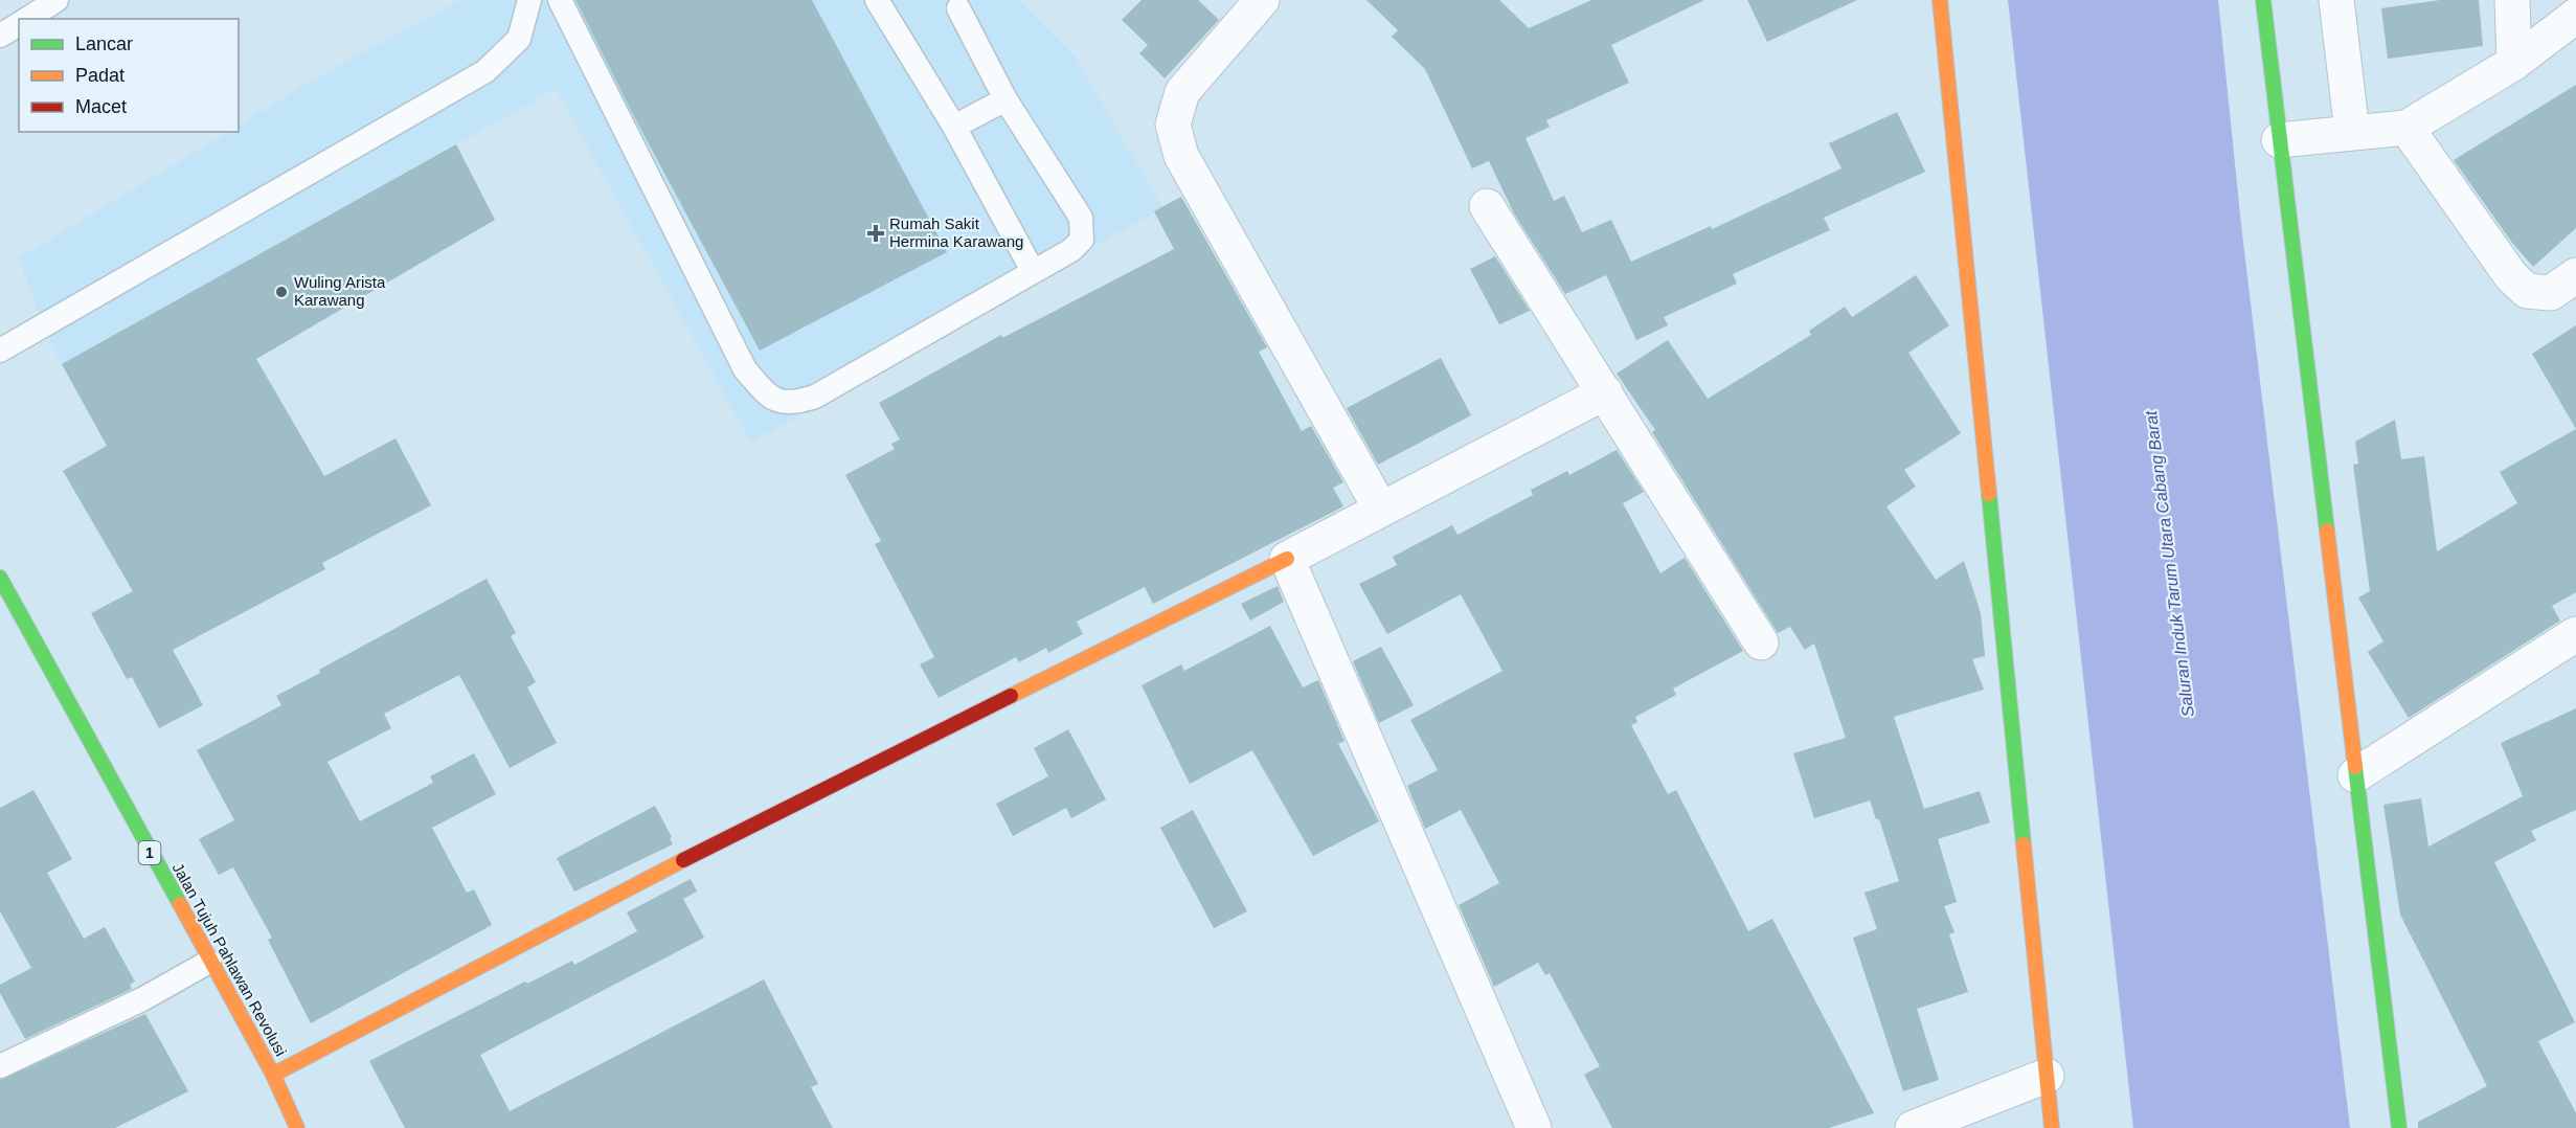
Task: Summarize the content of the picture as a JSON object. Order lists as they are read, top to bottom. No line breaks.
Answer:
{"streets":{"street":["1","Jalan Tujuh Pahlawan Revolusi"]},"water":["Saluran Induk Tarum Utara Cabang Barat"],"places":{"health":["Rumah Sakit Hermina Karawang"],"other":["Wuling Arista Karawang"]},"legend":["Lancar","Padat","Macet"]}
